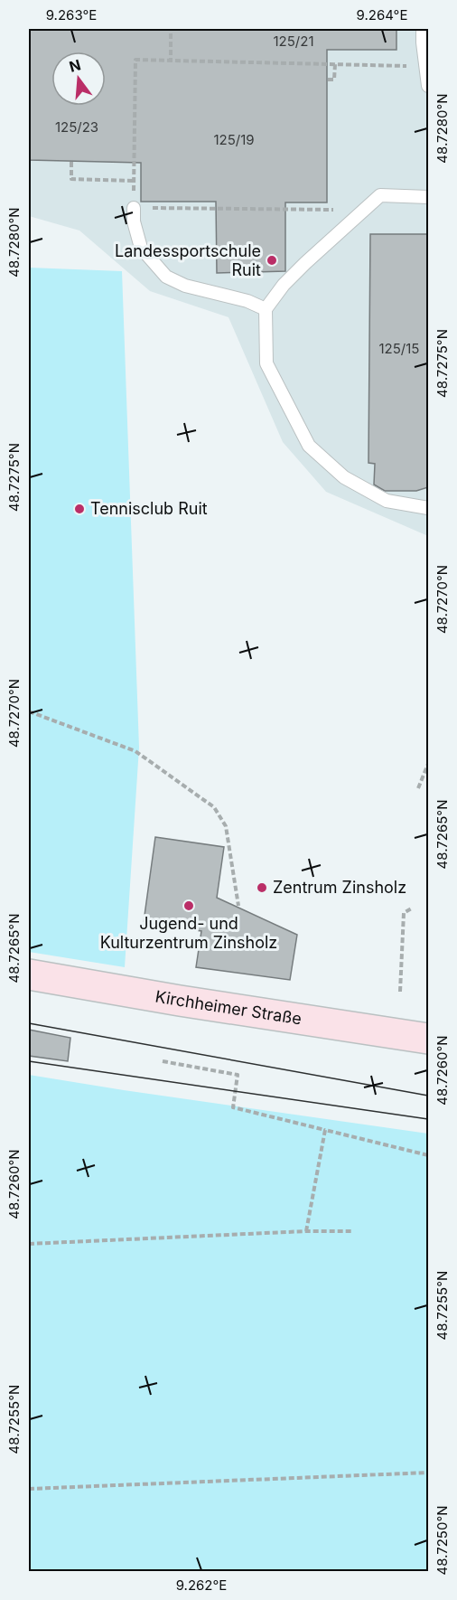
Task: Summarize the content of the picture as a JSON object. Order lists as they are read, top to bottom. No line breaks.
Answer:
{"streets":{"main road":["Kirchheimer Straße"]},"places":["Landessportschule Ruit","Tennisclub Ruit","Zentrum Zinsholz","Jugend- und Kulturzentrum Zinsholz"],"house_numbers":["125/21","125/23","125/19","125/15"],"north":"top","coordinates":["9.263°E","9.264°E","48.7280°N","48.7275°N","48.7270°N","48.7265°N","48.7260°N","48.7255°N","48.7250°N","9.262°E"]}
